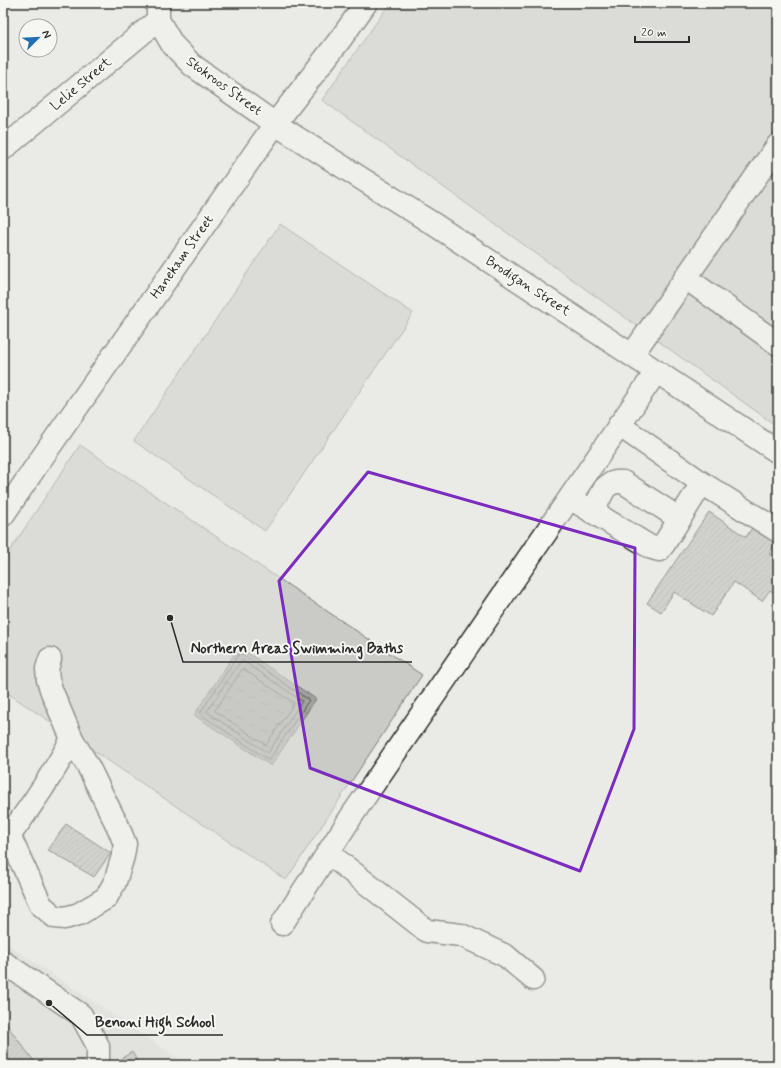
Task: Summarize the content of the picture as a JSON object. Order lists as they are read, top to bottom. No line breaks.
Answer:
{"streets":{"street":["Lelie Street","Stokroos Street","Hanekam Street","Brodigan Street"]},"crossings":[["Lelie Street","Stokroos Street"],["Stokroos Street","Hanekam Street"],["Stokroos Street","Brodigan Street"],["Hanekam Street","Brodigan Street"]],"places":["Northern Areas Swimming Baths","Benoni High School"],"scale_bar":"20 m","north":"top right"}
